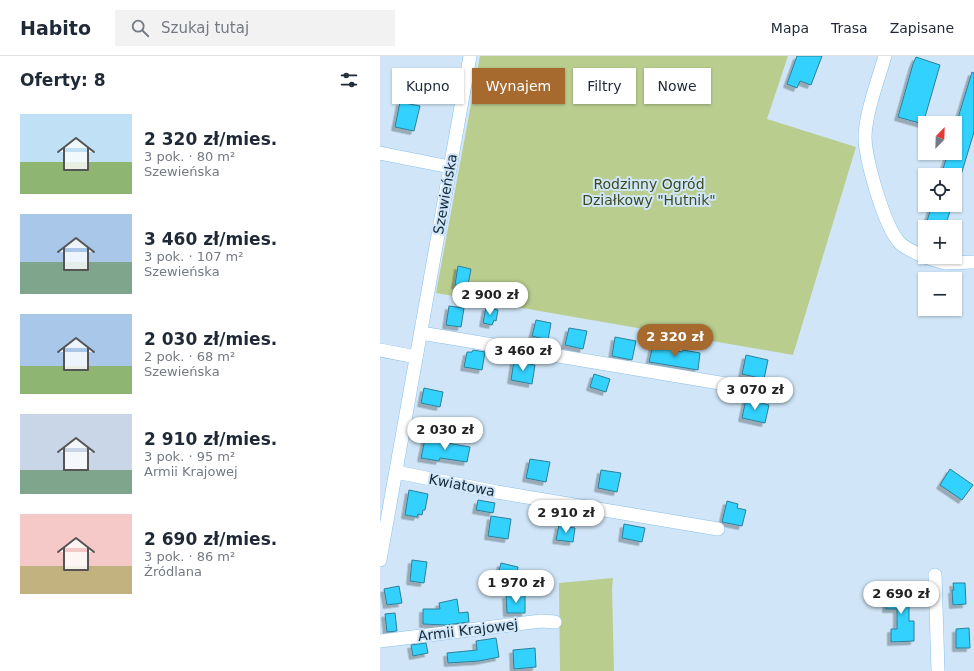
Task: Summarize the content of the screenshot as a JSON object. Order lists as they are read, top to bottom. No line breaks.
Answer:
{"streets":{"street":["Szewieńska","Kwiatowa","Armii Krajowej"]},"crossings":[["Szewieńska","Kwiatowa"]],"parks":["Rodzinny Ogród Działkowy \"Hutnik\""],"north":"top right","page":{"header":"Habito","search":"Szukaj tutaj","nav":["Mapa","Trasa","Zapisane"],"heading":"Oferty: 8","chip":["Kupno","Wynajem","Filtry","Nowe"],"list":[{"name":"2 320 zł/mies.","note":"3 pok. · 80 m² · Szewieńska"},{"name":"3 460 zł/mies.","note":"3 pok. · 107 m² · Szewieńska"},{"name":"2 030 zł/mies.","note":"2 pok. · 68 m² · Szewieńska"},{"name":"2 910 zł/mies.","note":"3 pok. · 95 m² · Armii Krajowej"},{"name":"2 690 zł/mies.","note":"3 pok. · 86 m² · Źródlana"}],"map_buttons":["+","−"],"price":["2 900 zł","2 320 zł","3 460 zł","3 070 zł","2 030 zł","2 910 zł","1 970 zł","2 690 zł"]}}
